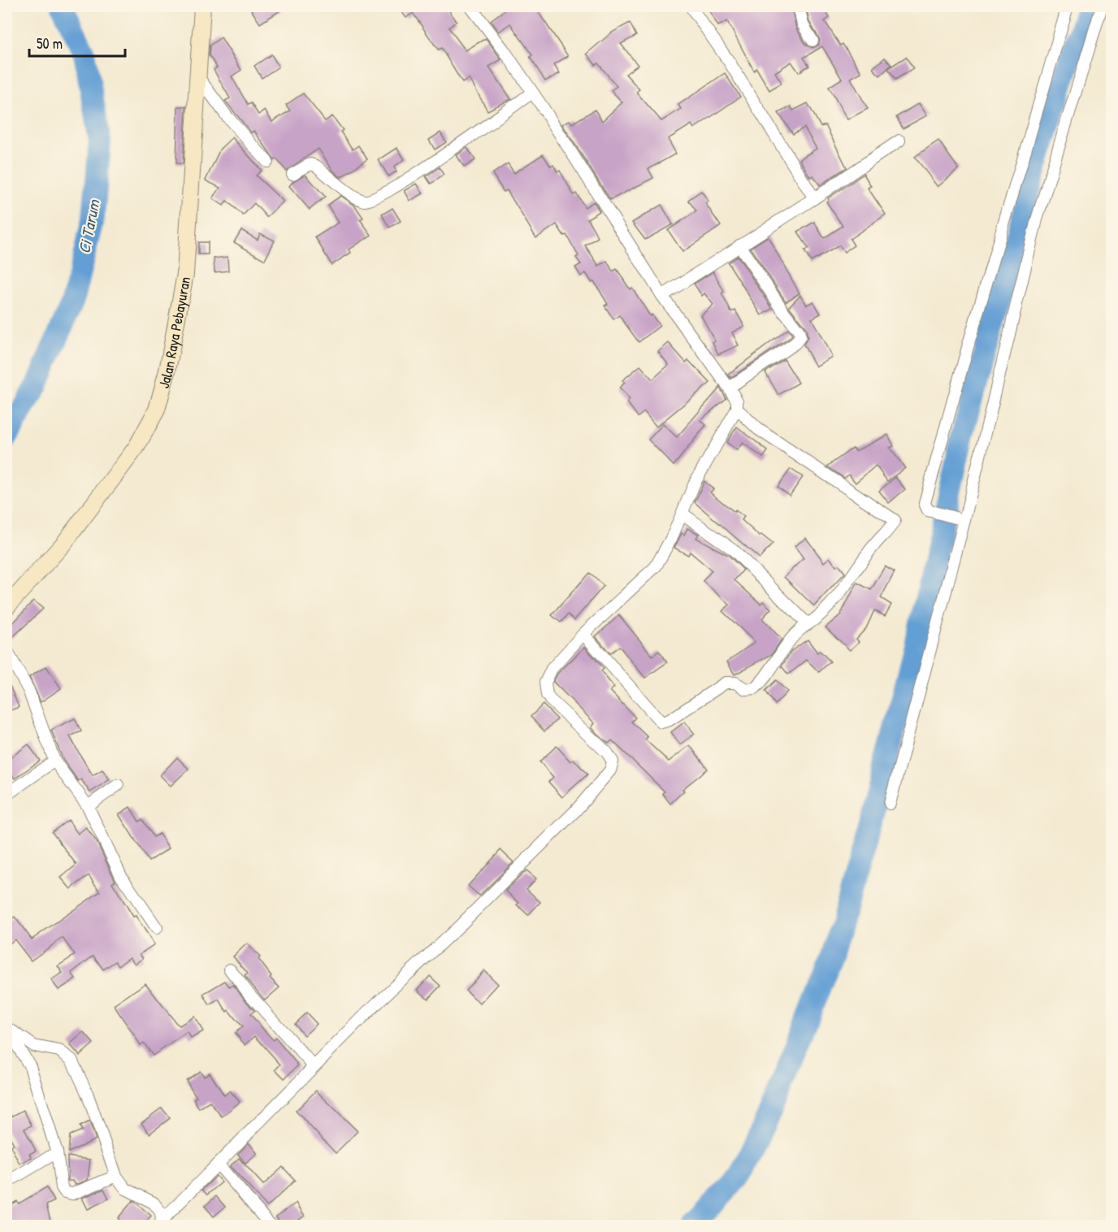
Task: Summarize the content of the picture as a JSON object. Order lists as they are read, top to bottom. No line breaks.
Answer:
{"streets":{"main road":["Jalan Raya Pebayuran"]},"water":["Ci Tarum"],"scale_bar":"50 m"}
